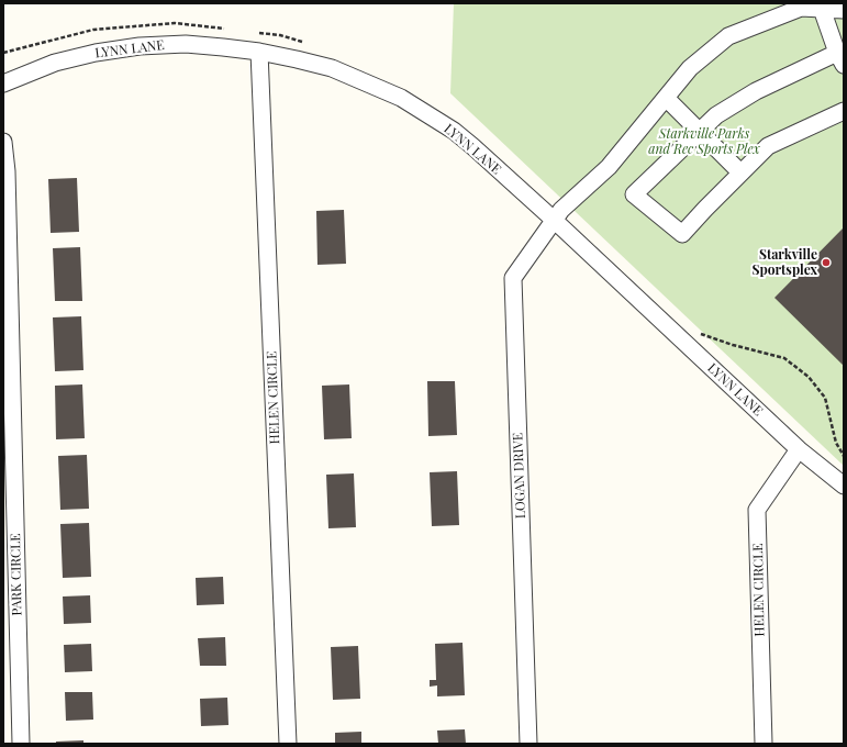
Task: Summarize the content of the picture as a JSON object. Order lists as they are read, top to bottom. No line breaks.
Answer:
{"streets":{"street":["LYNN LANE","HELEN CIRCLE","LOGAN DRIVE","PARK CIRCLE"]},"crossings":[["LYNN LANE","HELEN CIRCLE"],["LYNN LANE","LOGAN DRIVE"]],"parks":["Starkville Parks and Rec Sports Plex"],"places":["Starkville Sportsplex"]}
